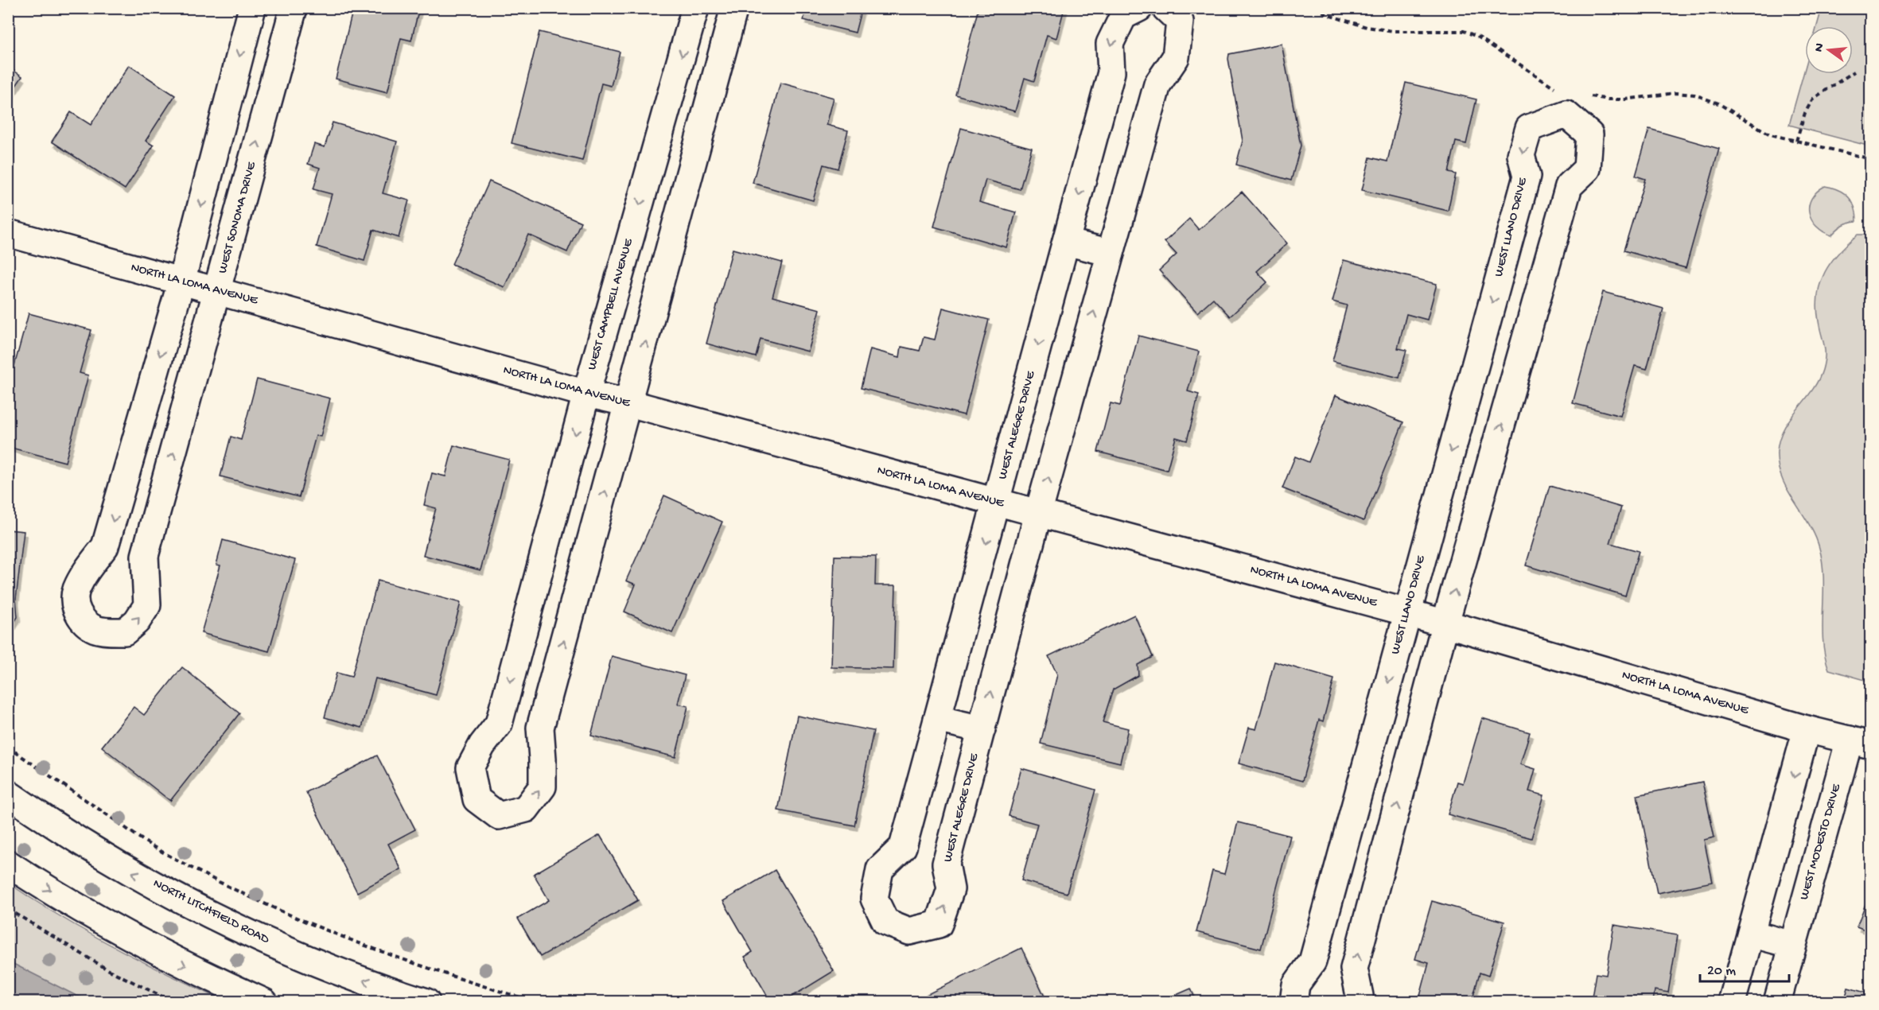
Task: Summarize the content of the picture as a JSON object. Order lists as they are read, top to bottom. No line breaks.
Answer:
{"streets":{"street":["WEST SONOMA DRIVE","WEST LLANO DRIVE","NORTH LA LOMA AVENUE","WEST CAMPBELL AVENUE","WEST ALEGRE DRIVE","WEST MODESTO DRIVE","NORTH LITCHFIELD ROAD"]},"crossings":[["WEST SONOMA DRIVE","NORTH LA LOMA AVENUE"],["WEST LLANO DRIVE","NORTH LA LOMA AVENUE"],["NORTH LA LOMA AVENUE","WEST CAMPBELL AVENUE"],["NORTH LA LOMA AVENUE","WEST ALEGRE DRIVE"],["NORTH LA LOMA AVENUE","WEST MODESTO DRIVE"]],"scale_bar":"20 m","north":"left"}
